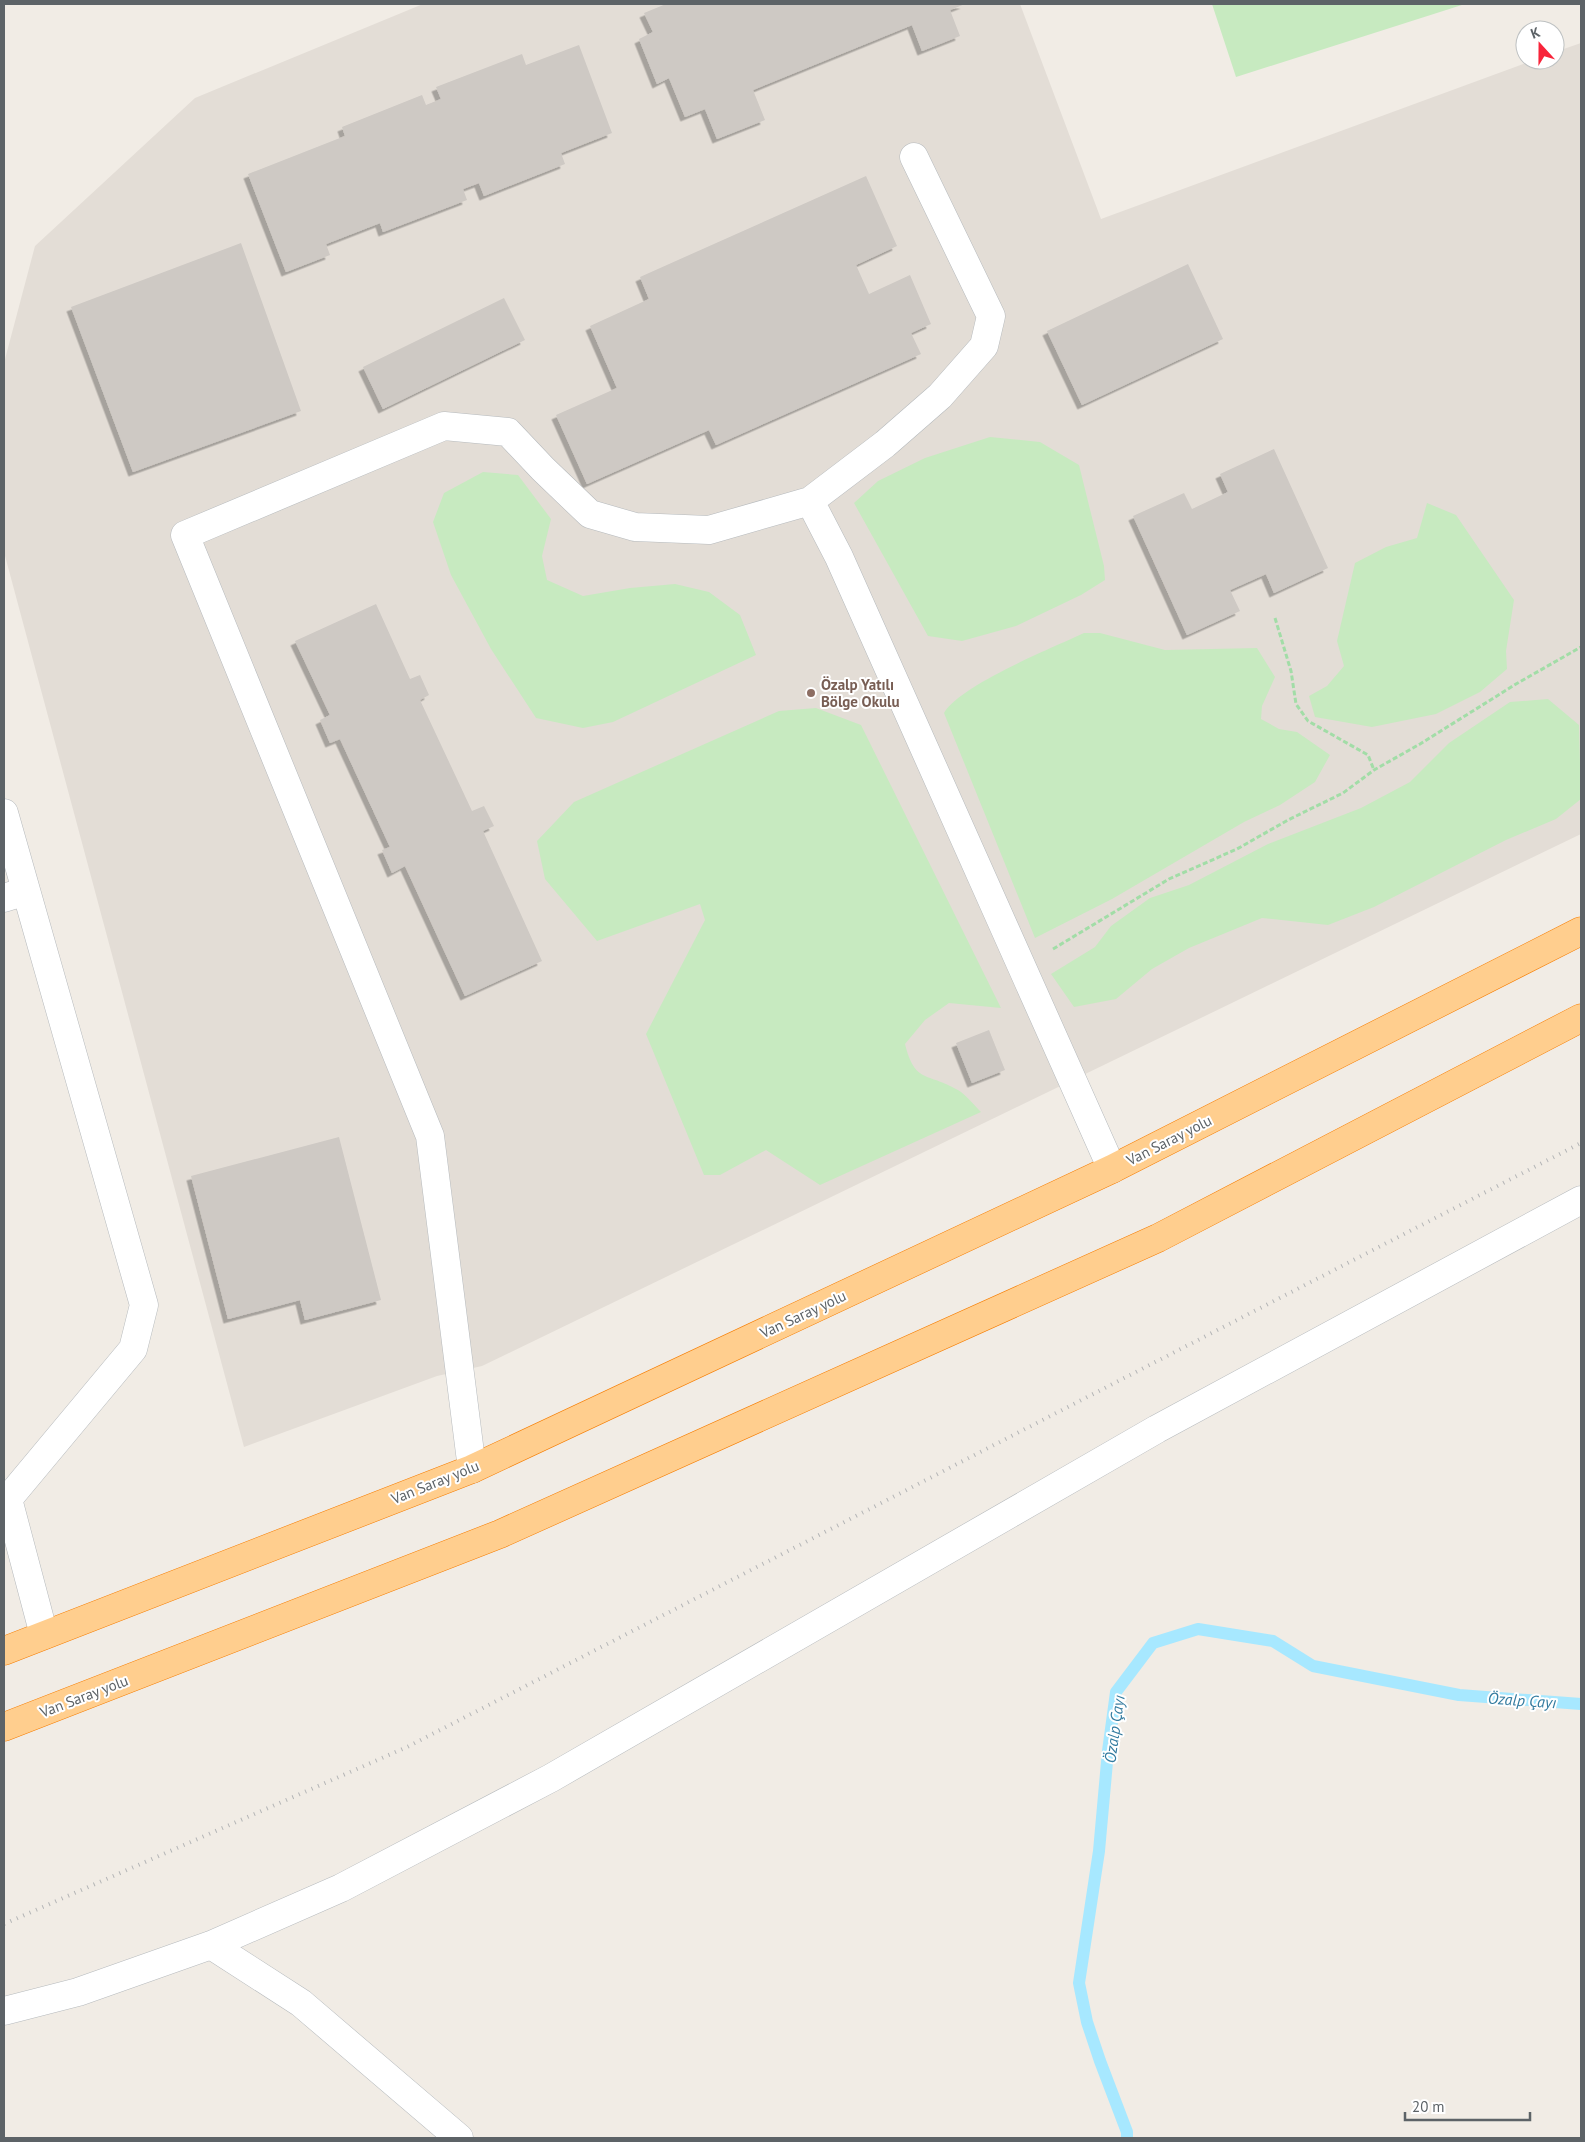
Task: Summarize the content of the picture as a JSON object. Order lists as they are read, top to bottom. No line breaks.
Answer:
{"streets":{"highway":["Van Saray yolu"]},"water":["Özalp Çayı"],"places":["Özalp Yatılı Bölge Okulu"],"scale_bar":"20 m","north":"top"}
